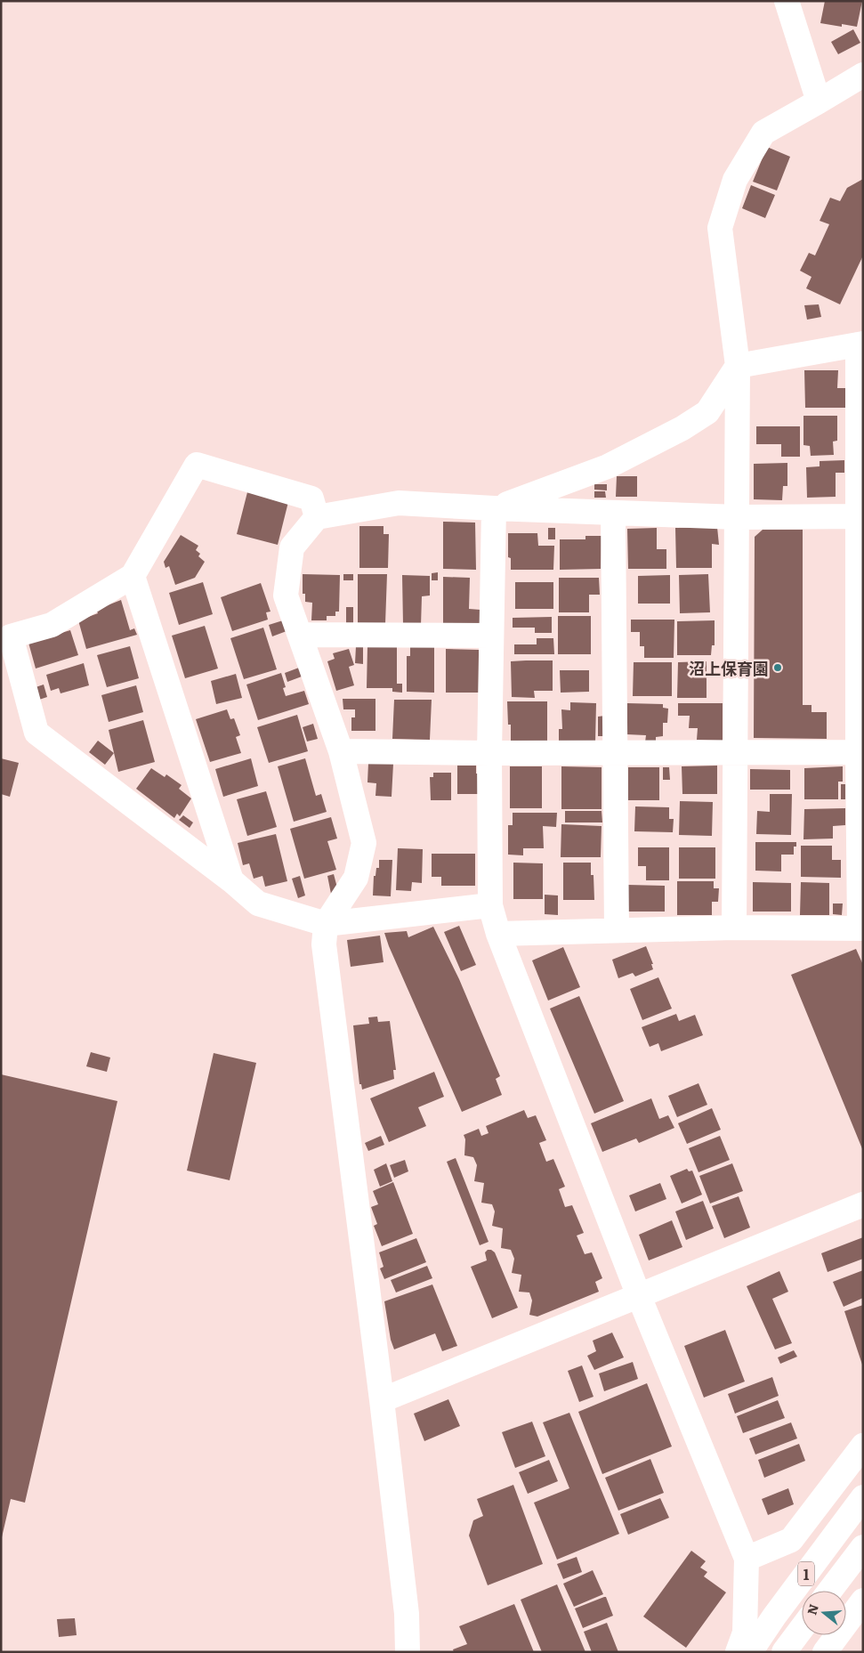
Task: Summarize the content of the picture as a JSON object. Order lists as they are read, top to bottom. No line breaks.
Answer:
{"streets":{"main road":["1"]},"places":["沼上保育園"],"north":"left"}
